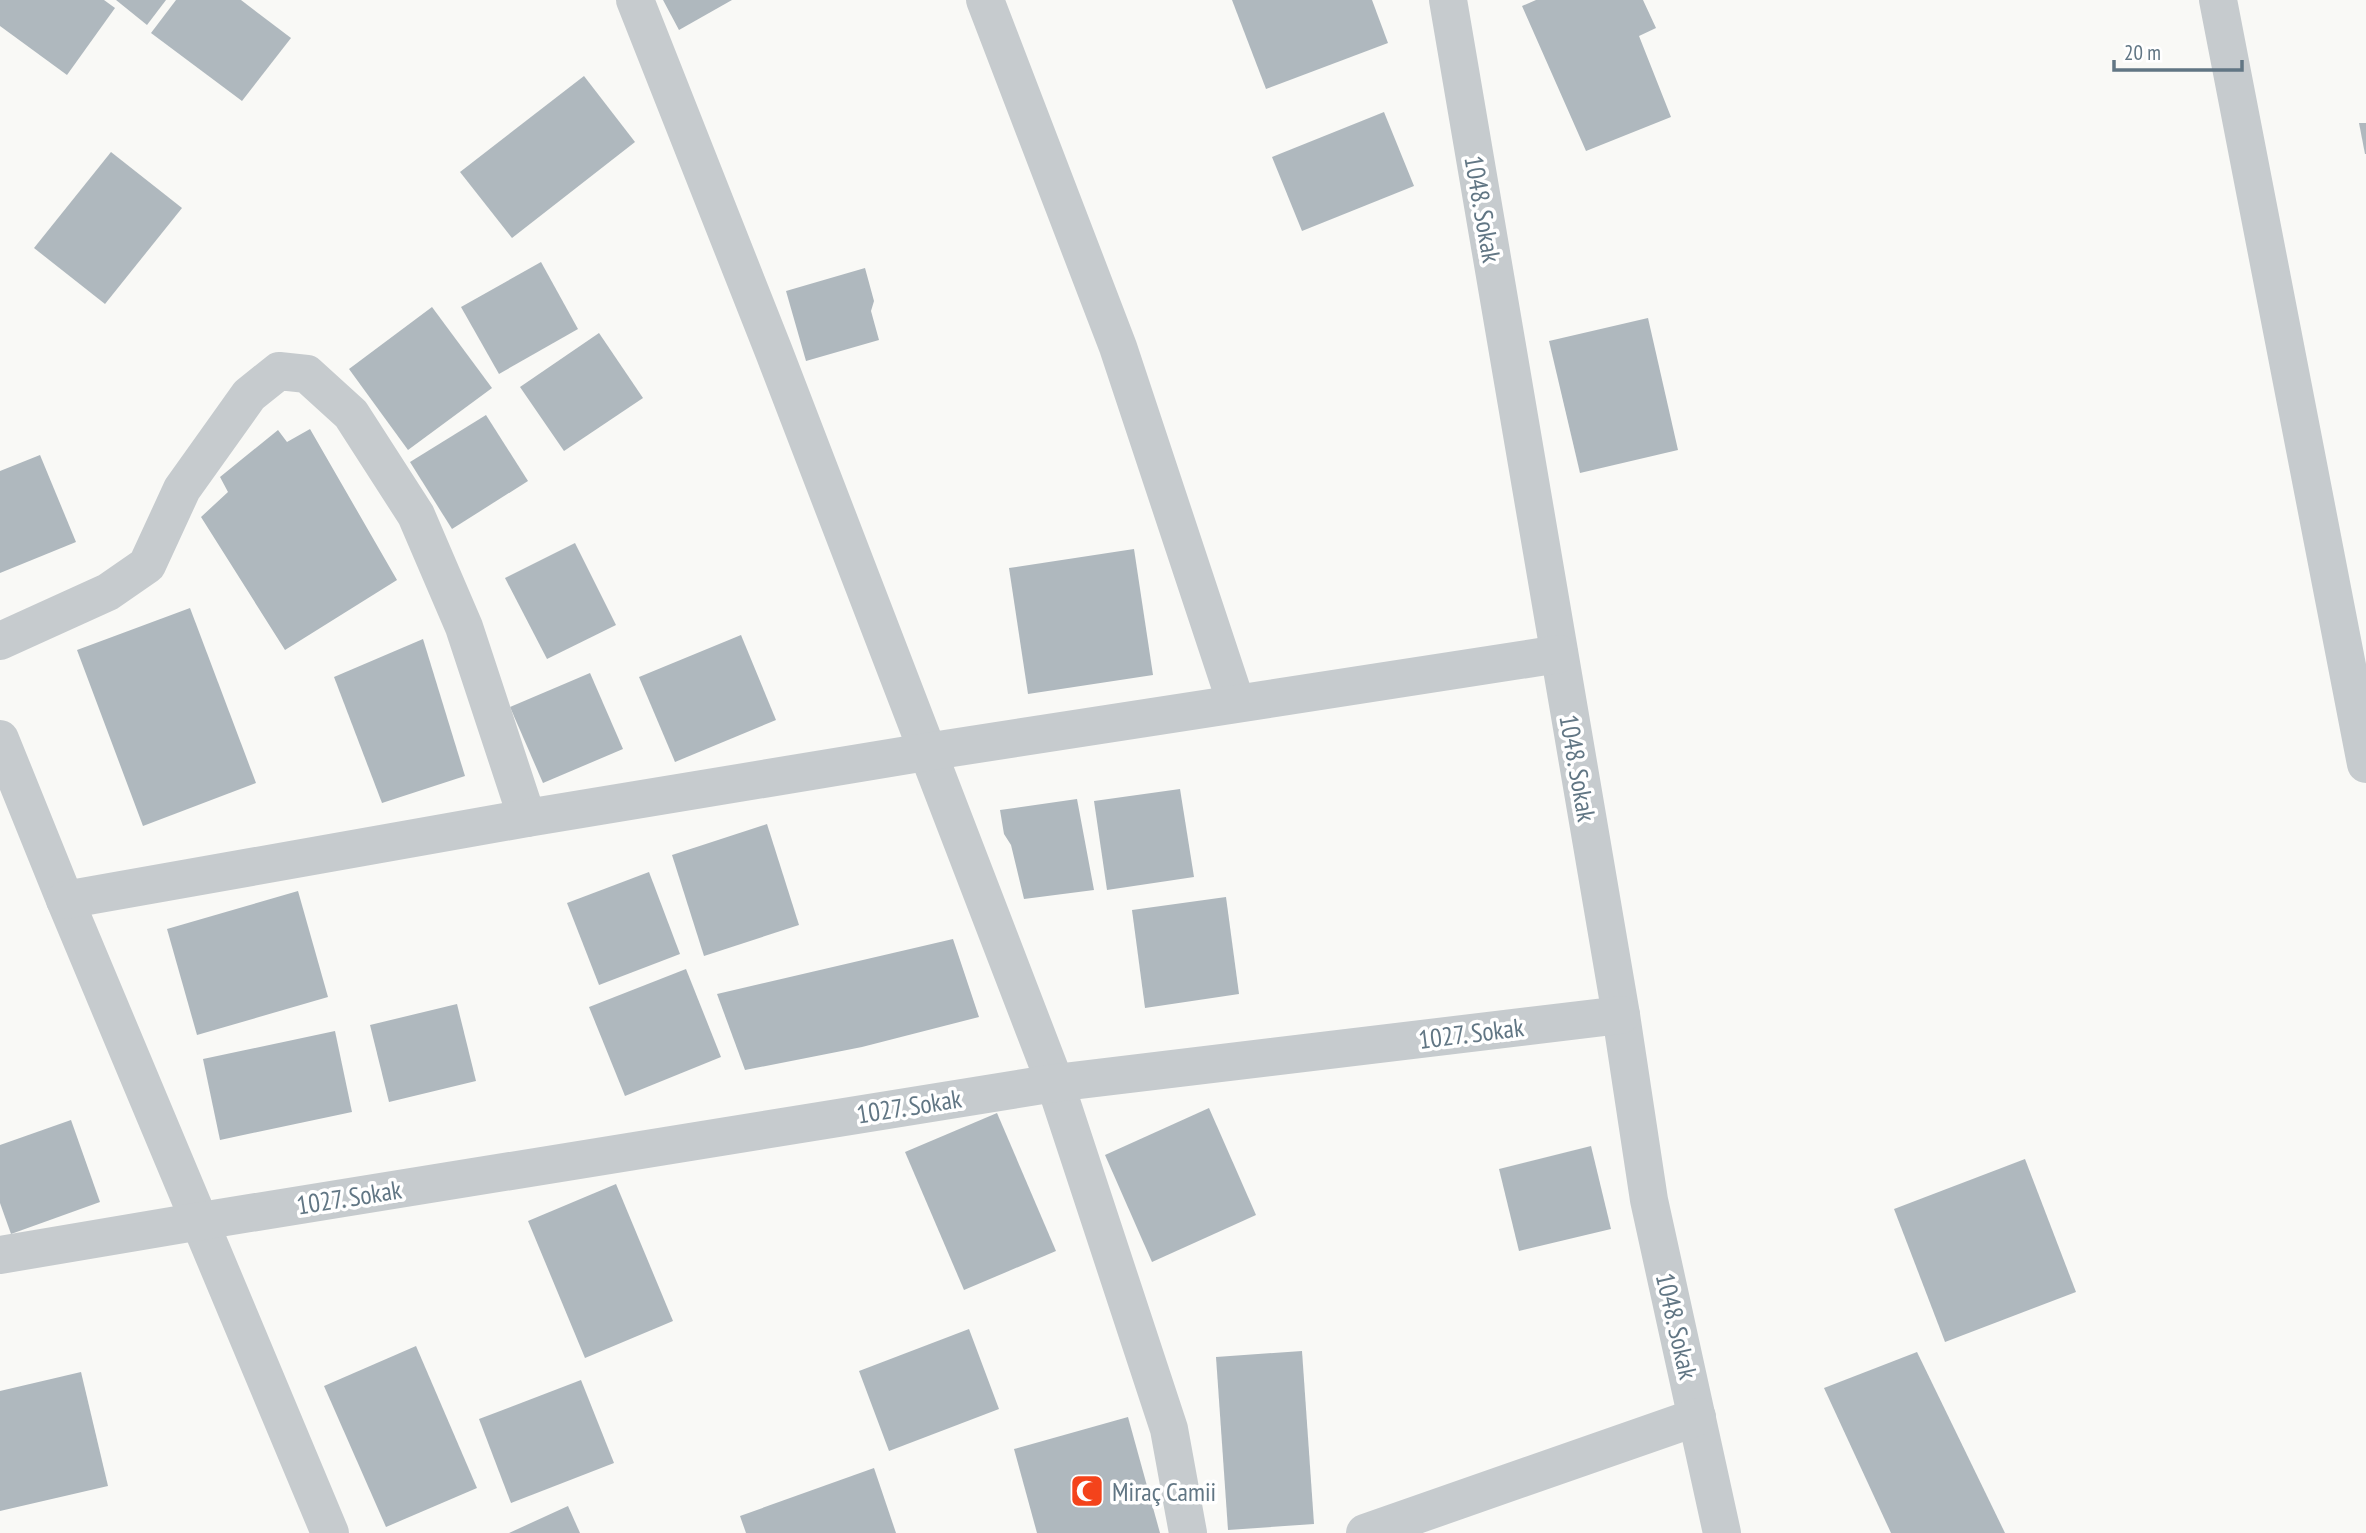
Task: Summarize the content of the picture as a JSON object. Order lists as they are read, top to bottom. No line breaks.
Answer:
{"streets":{"street":["1048. Sokak","1027. Sokak"]},"crossings":[["1048. Sokak","1027. Sokak"]],"places":{"mosque":["Miraç Camii"]},"scale_bar":"20 m"}
